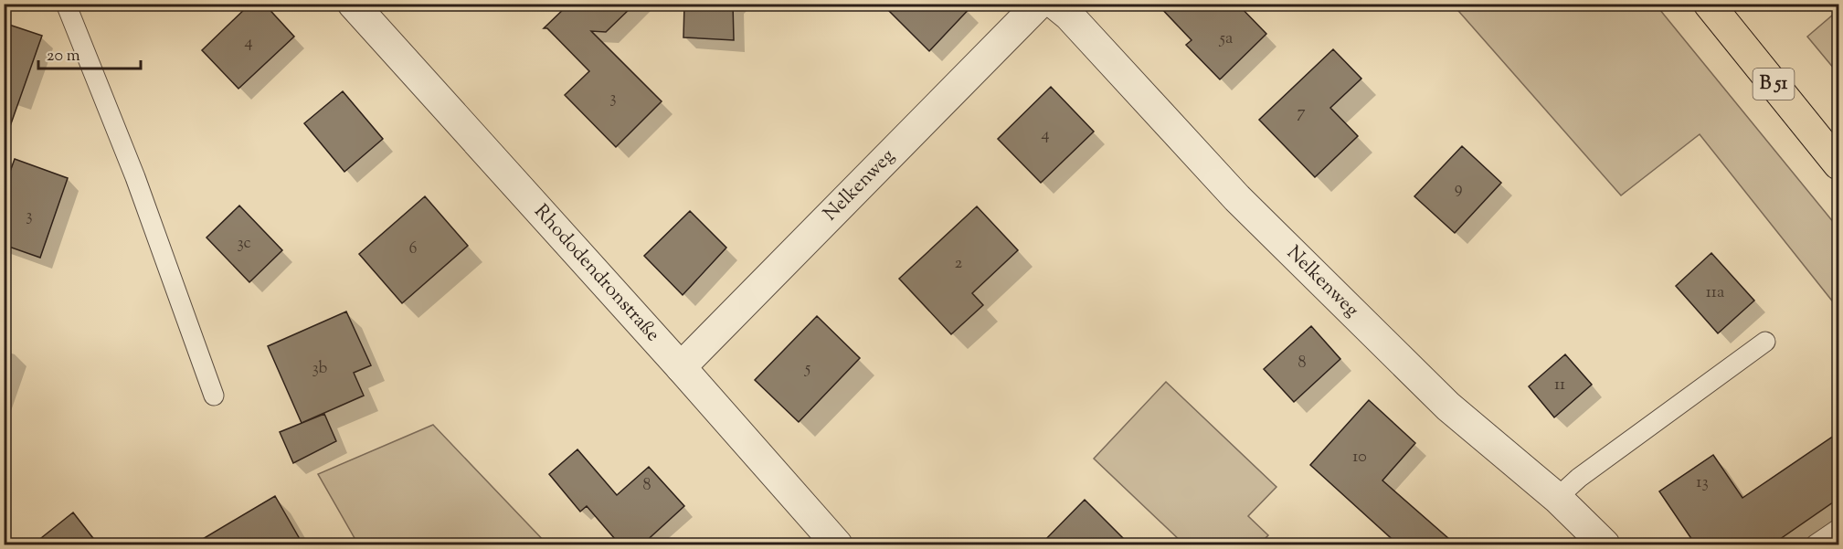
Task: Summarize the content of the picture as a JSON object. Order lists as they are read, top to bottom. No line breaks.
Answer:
{"streets":{"main road":["B 51"],"street":["Nelkenweg","Rhododendronstraße"]},"crossings":[["Nelkenweg","Rhododendronstraße"]],"house_numbers":["5a","4","3","7","4","9","3","3c","6","2","11a","8","3b","5","11","10","13","8"],"scale_bar":"20 m"}
